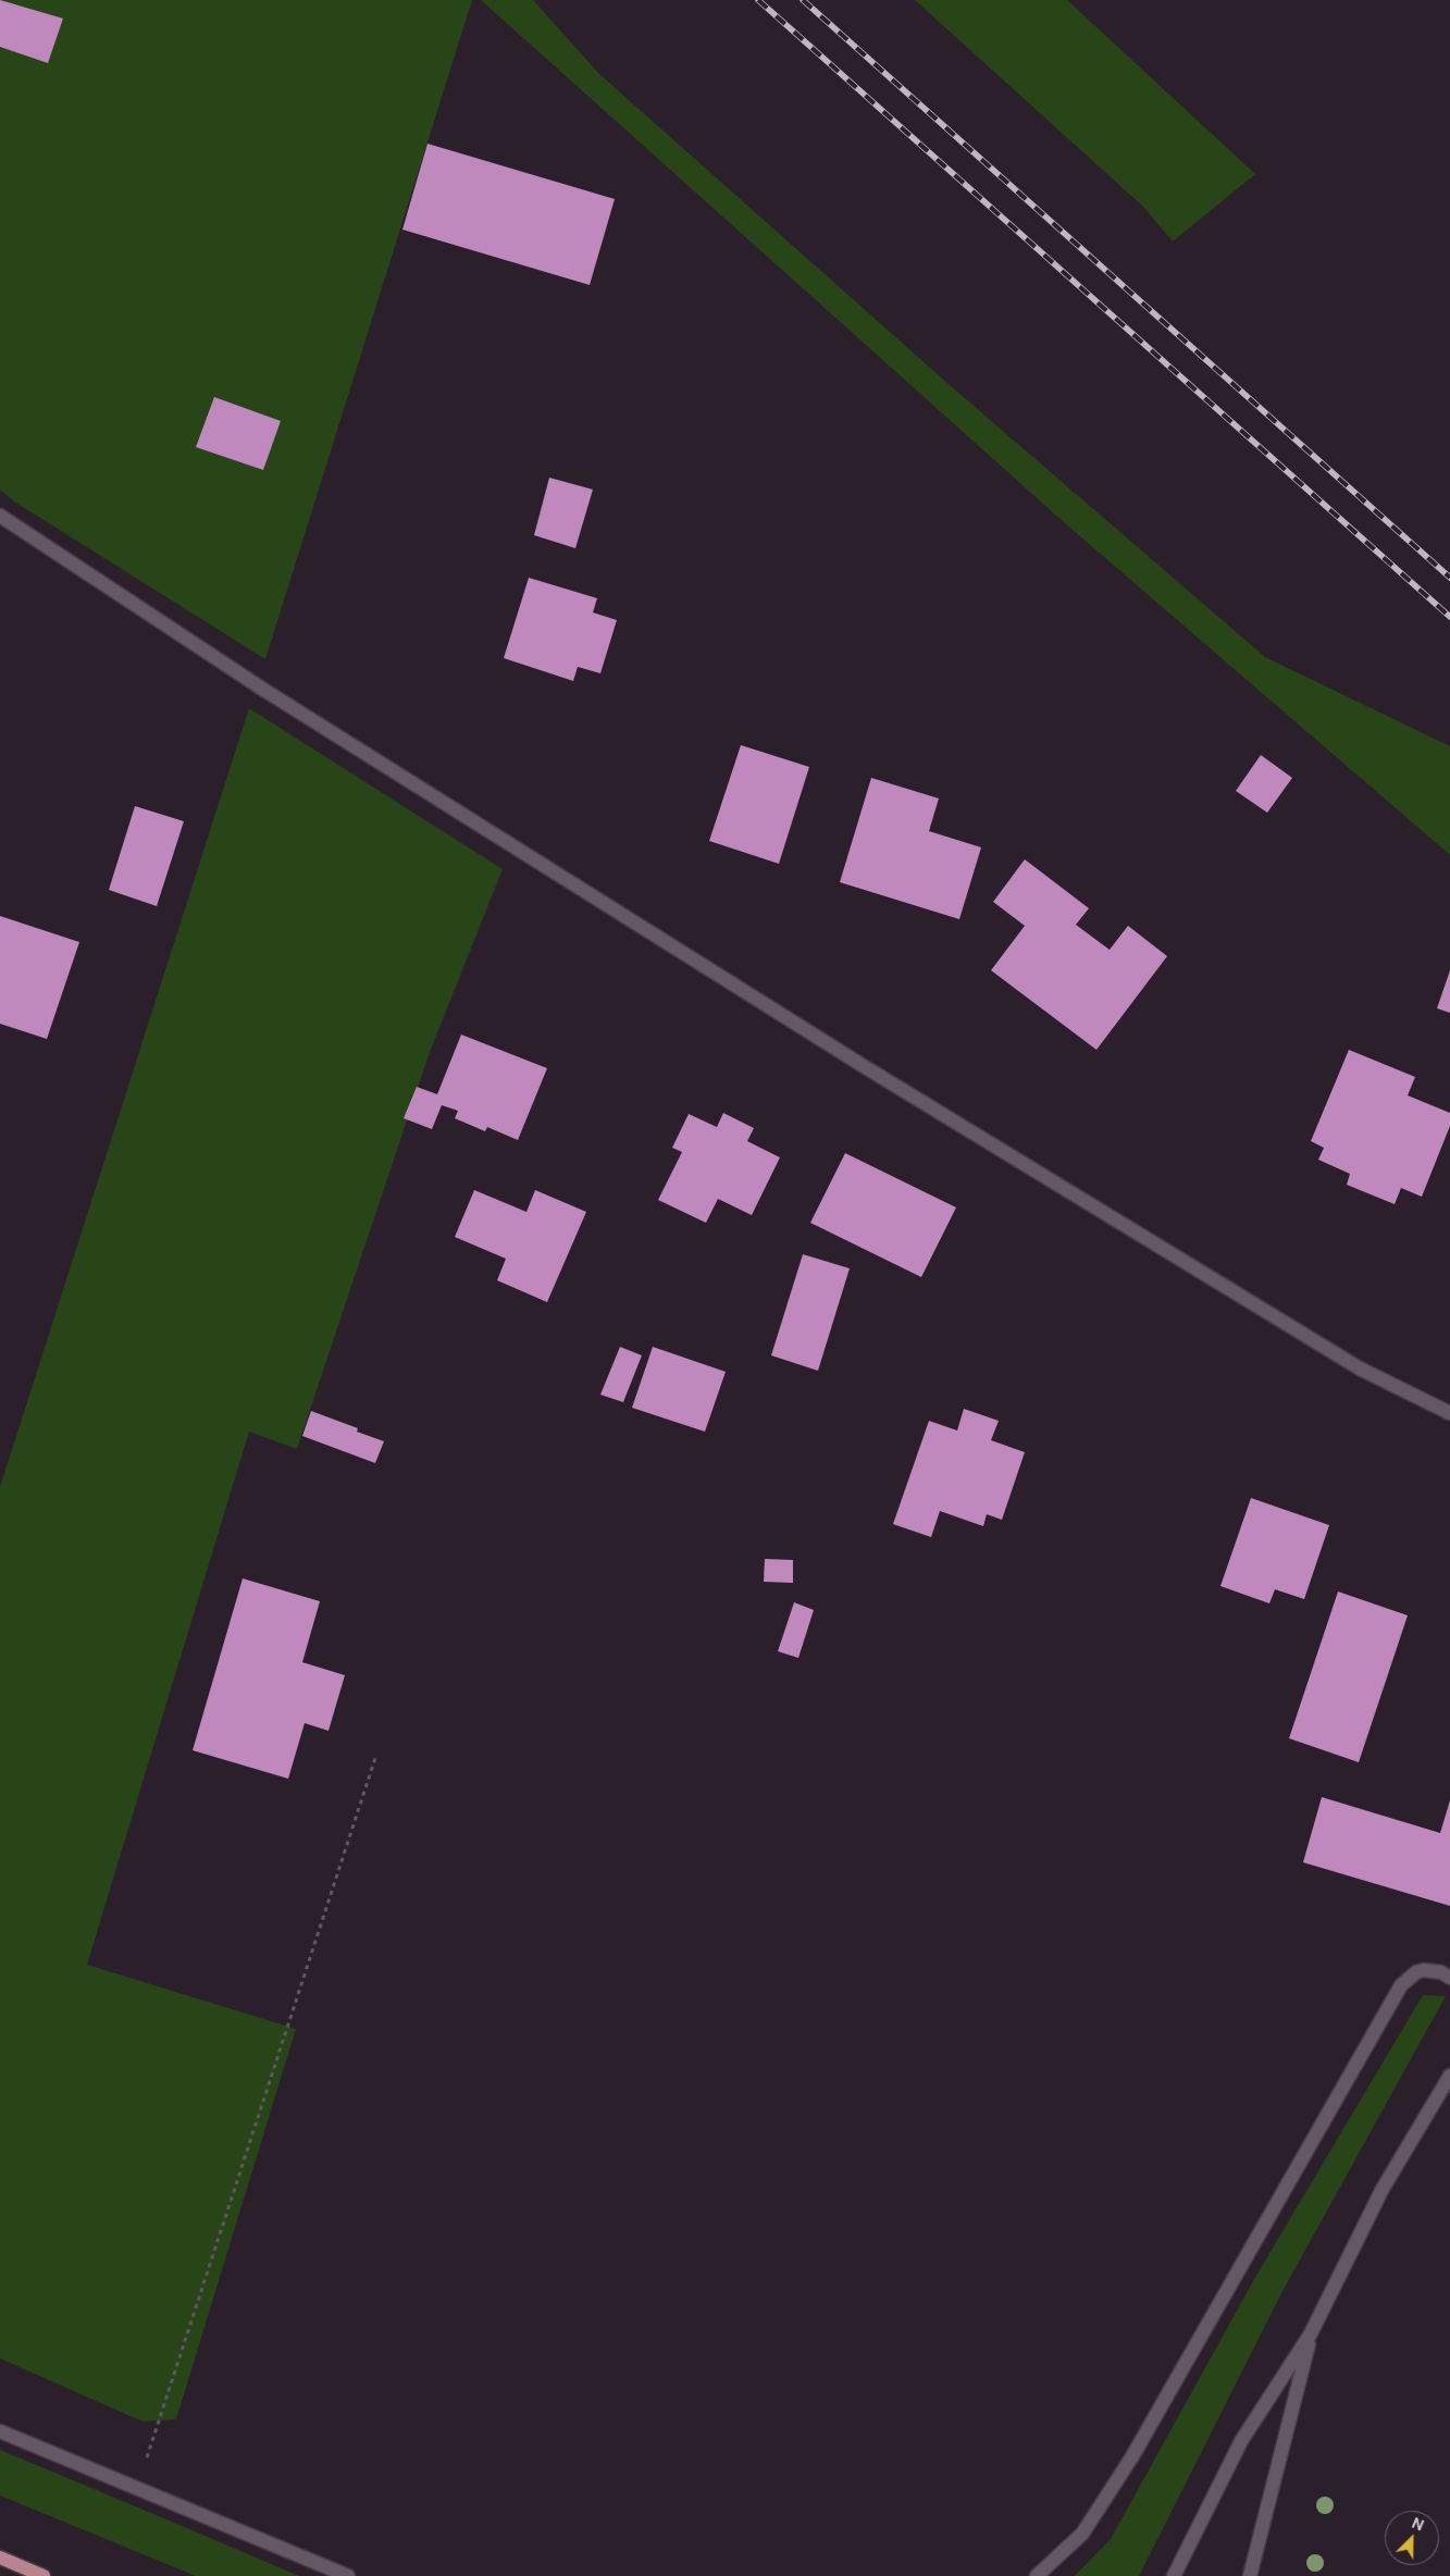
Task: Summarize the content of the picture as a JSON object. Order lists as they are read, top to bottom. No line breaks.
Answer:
{"north":"top right"}
